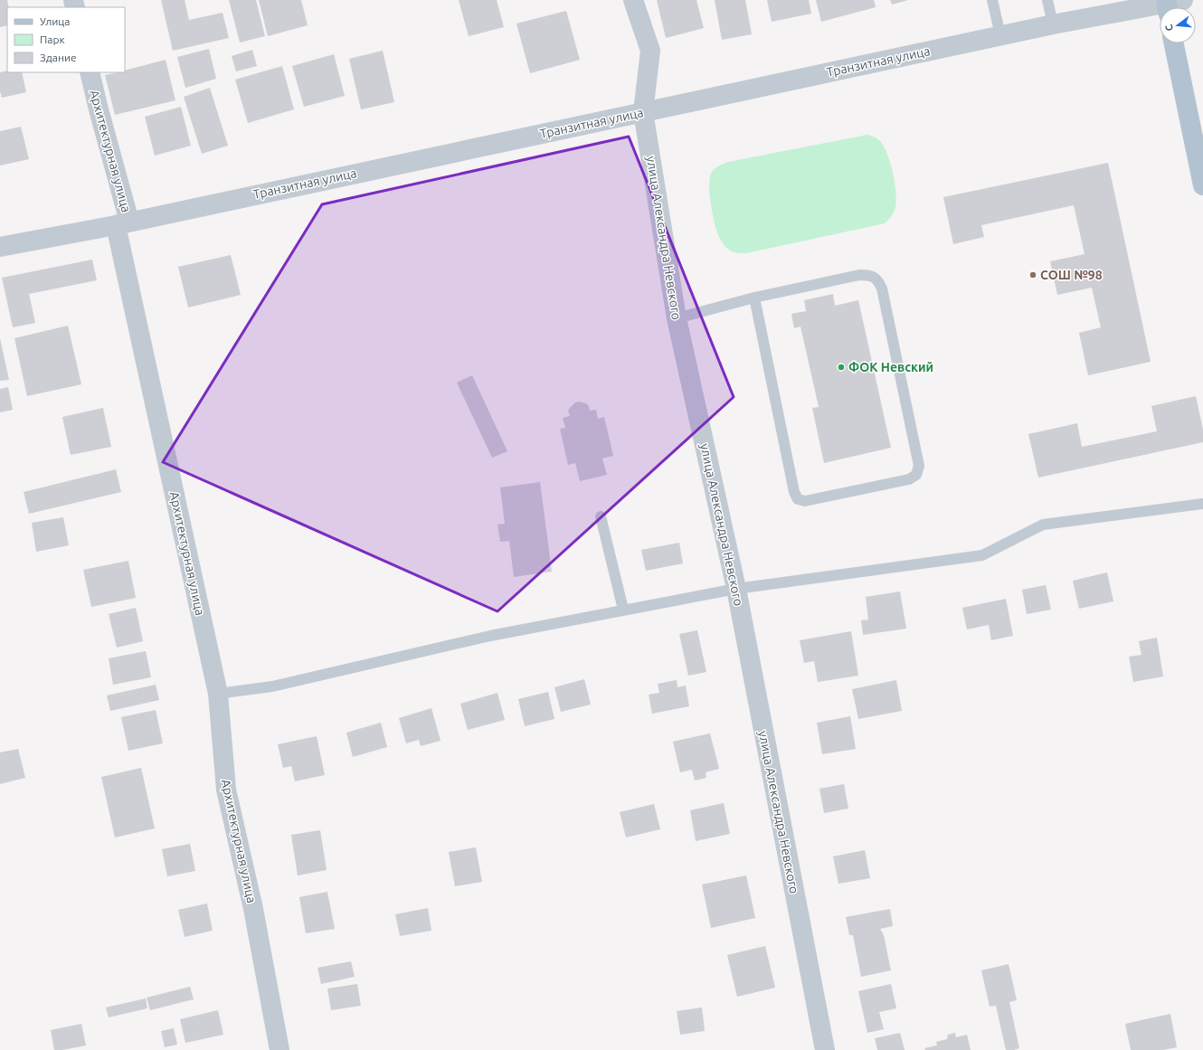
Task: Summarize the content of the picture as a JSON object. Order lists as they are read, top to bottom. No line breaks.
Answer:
{"streets":{"street":["Транзитная улица","Архитектурная улица","улица Александра Невского"]},"crossings":[["Транзитная улица","Архитектурная улица"],["Транзитная улица","улица Александра Невского"]],"places":["СОШ №98","ФОК Невский"],"legend":["Улица","Парк","Здание"],"north":"left"}
